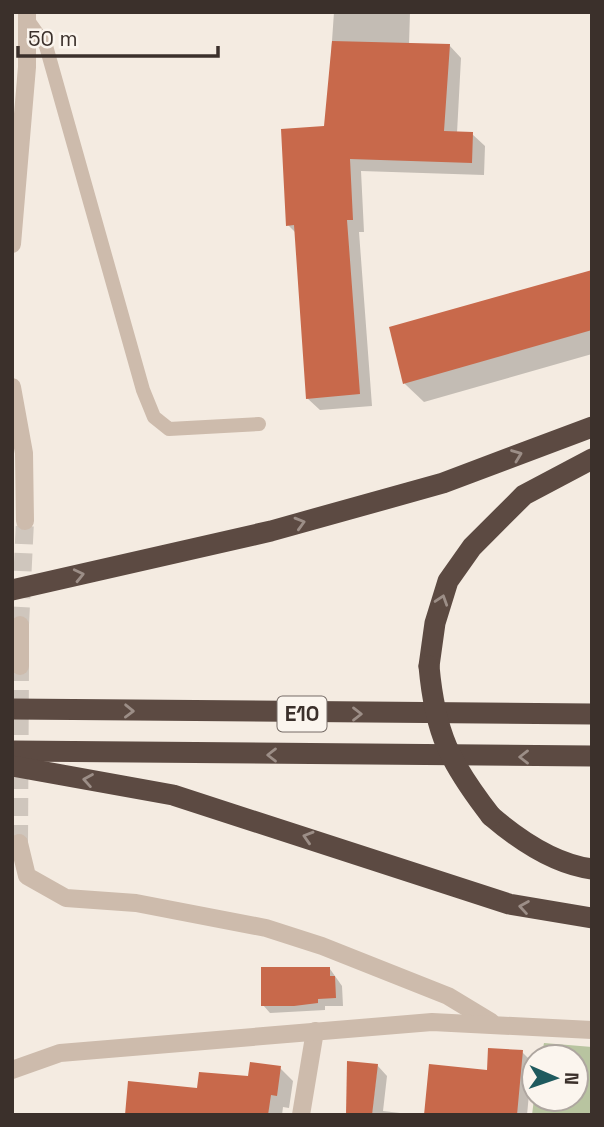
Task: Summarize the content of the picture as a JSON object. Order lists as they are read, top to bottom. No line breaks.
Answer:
{"streets":{"highway":["E10"]},"scale_bar":"50 m","north":"right"}
